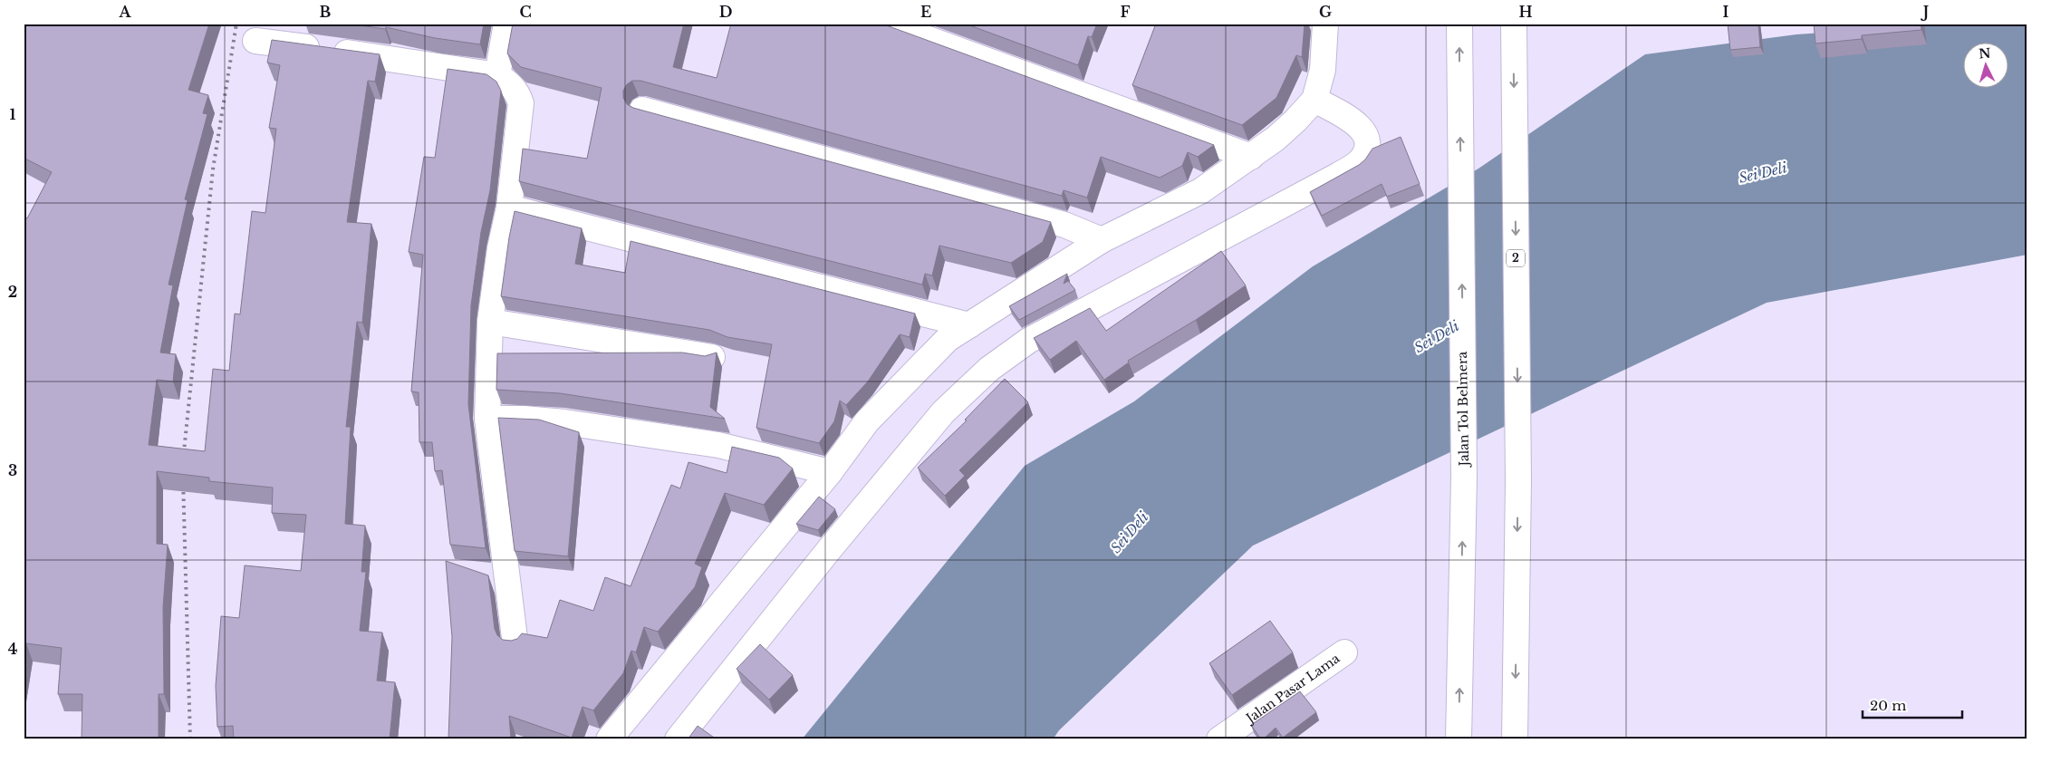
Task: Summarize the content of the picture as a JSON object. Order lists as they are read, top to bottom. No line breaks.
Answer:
{"streets":{"main road":["2","Jalan Tol Belmera","Jalan Pasar Lama"]},"water":["Sei Deli"],"scale_bar":"20 m","north":"top","grid":{"columns":["A","B","C","D","E","F","G","H","I","J"],"rows":["1","2","3","4"]}}
